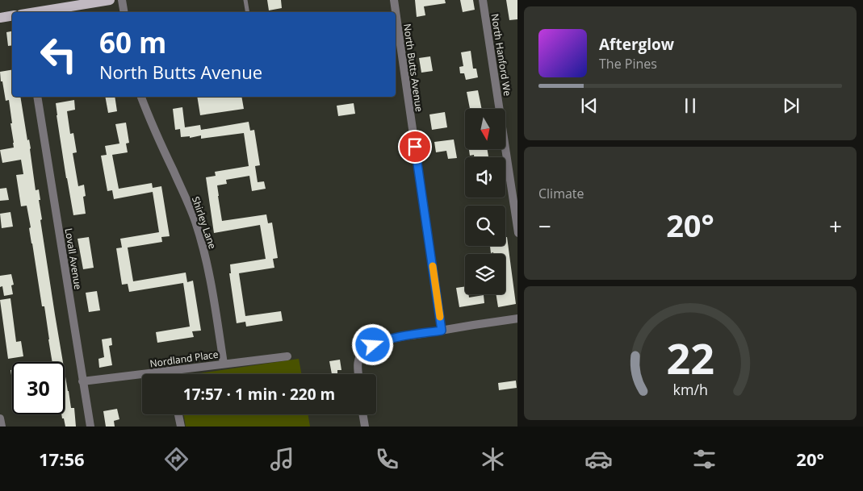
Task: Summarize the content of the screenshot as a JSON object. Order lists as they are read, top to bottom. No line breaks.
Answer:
{"streets":{"street":["North Hanford We","North Butts Avenue","Shirley Lane","Lovall Avenue","Nordland Place"]},"crossings":[["Shirley Lane","Nordland Place"],["Lovall Avenue","Nordland Place"]],"north":"bottom","page":{"turn":["60 m","North Butts Avenue"],"song":["Afterglow","The Pines"],"tile":"Climate","heat":["−","20°","+"],"limit":"30","trip":"17:57 · 1 min · 220 m","tabs":["17:56","20°"],"gauge":["22","km/h"]}}
